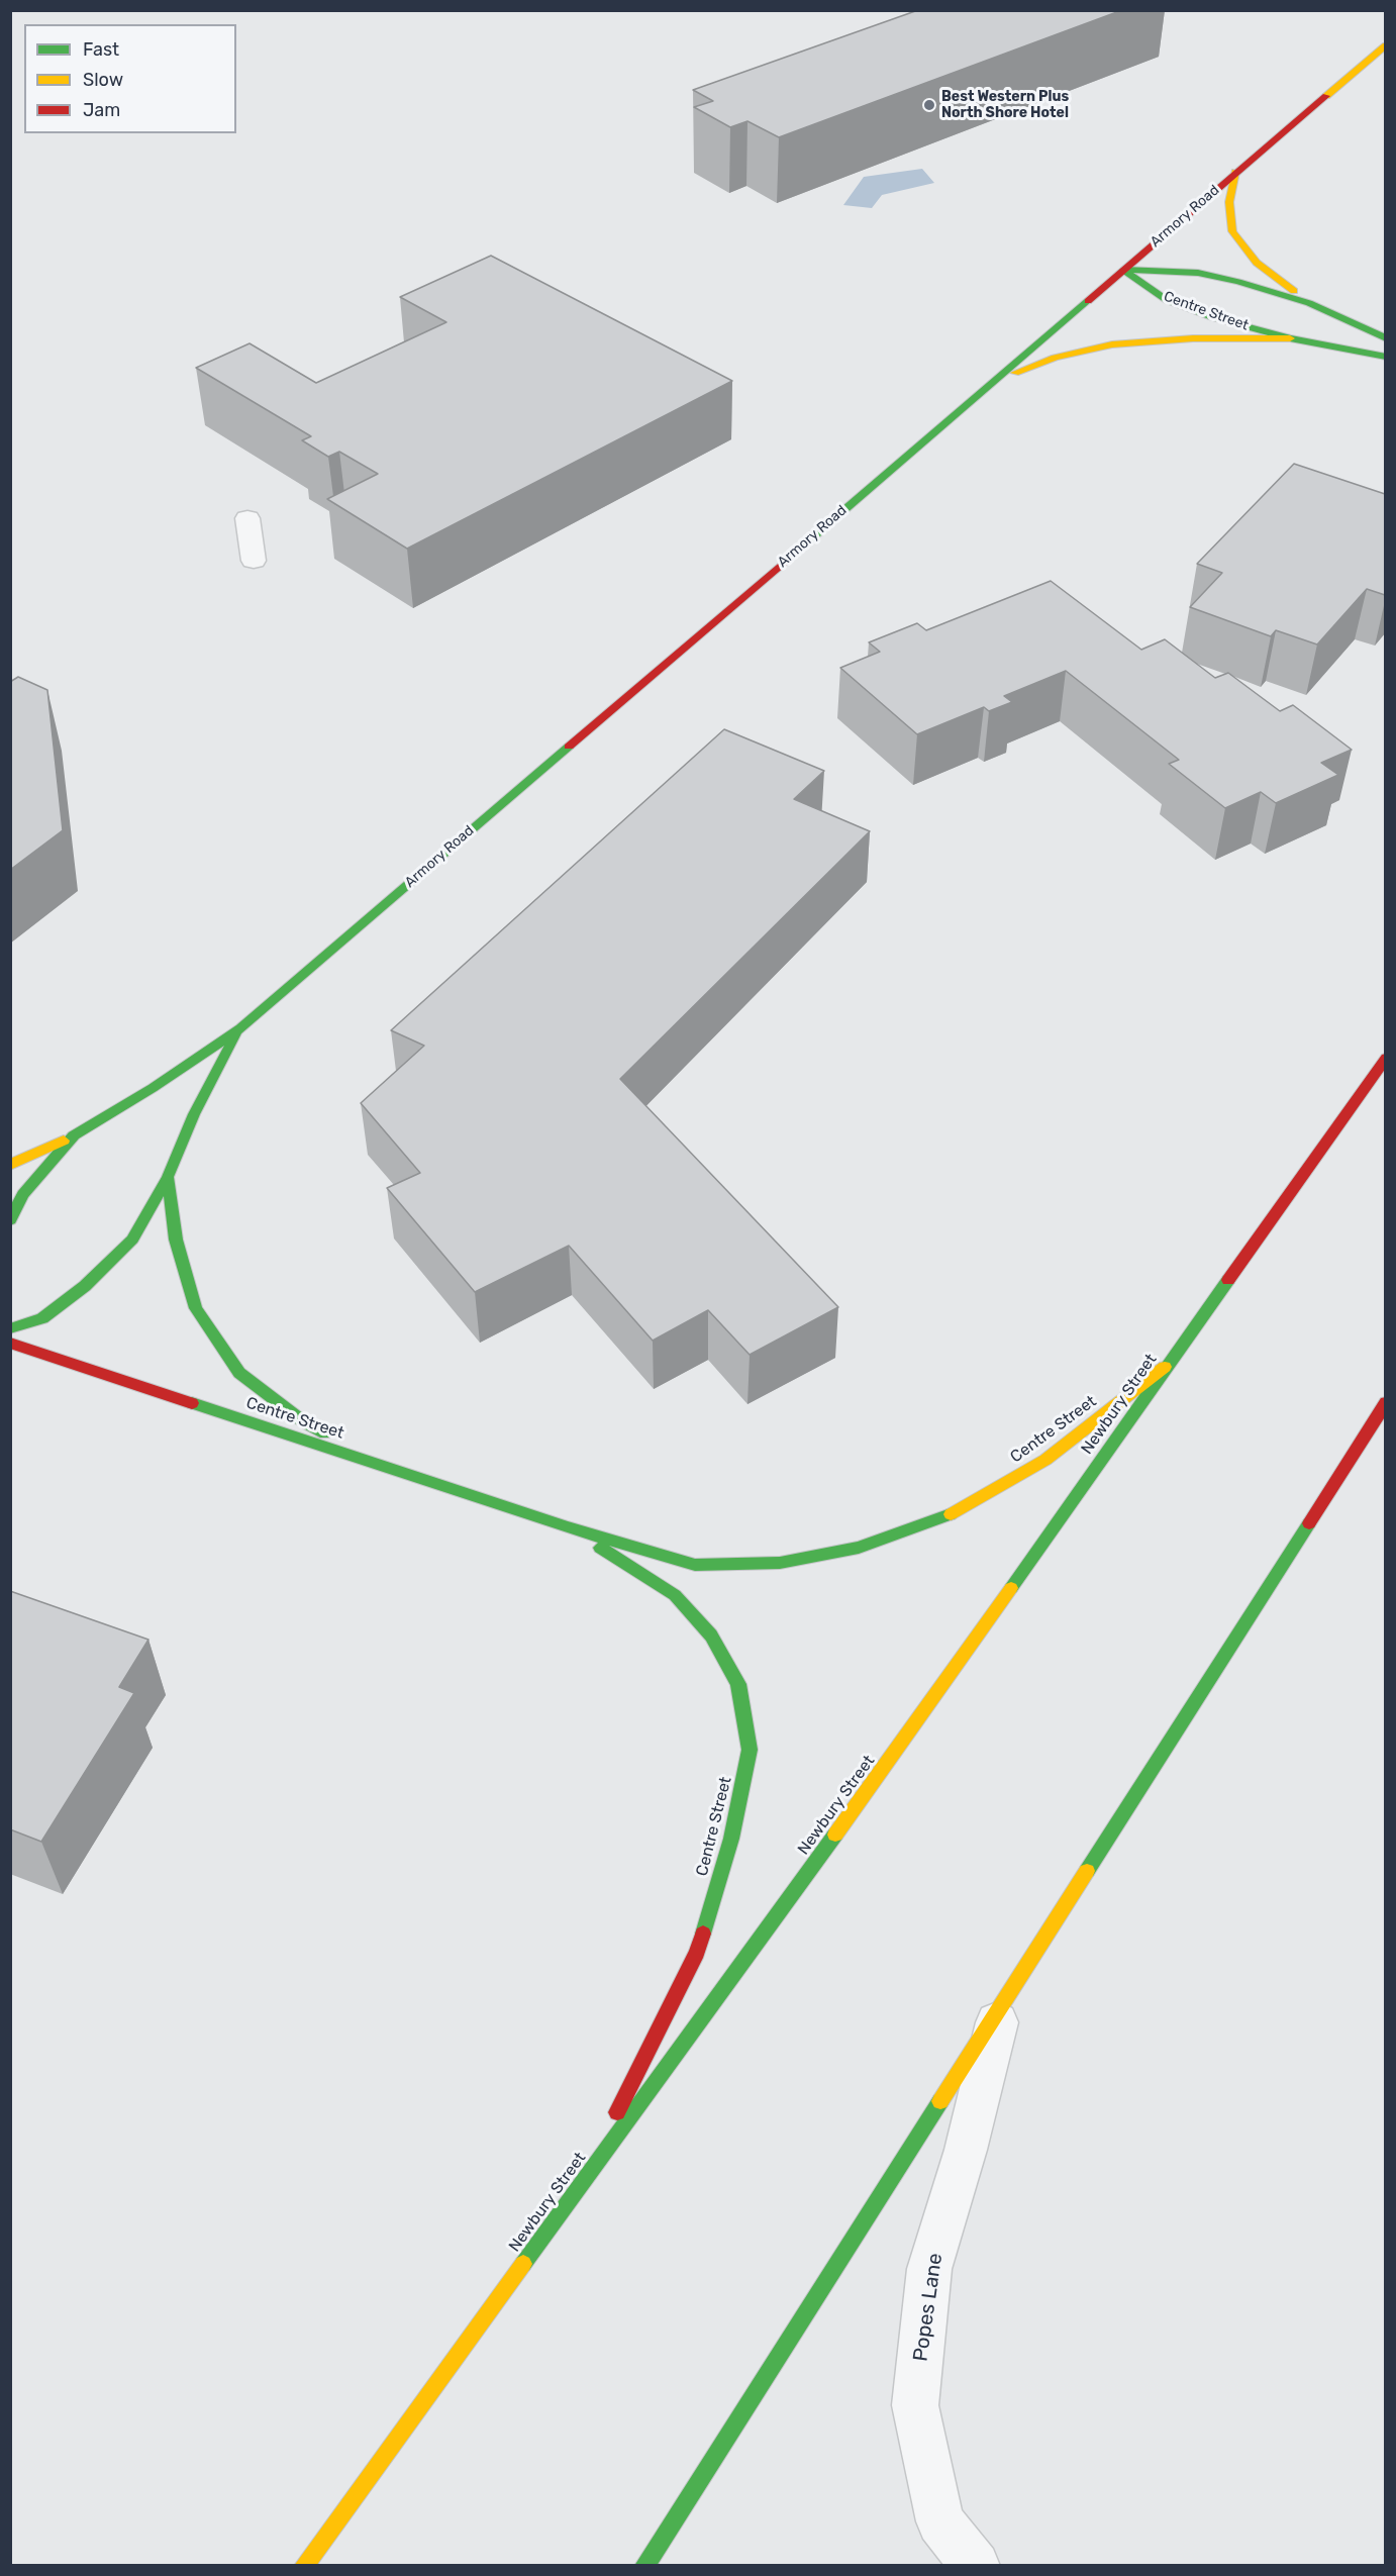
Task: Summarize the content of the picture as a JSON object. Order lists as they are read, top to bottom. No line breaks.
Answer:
{"streets":{"main road":["Armory Road","Centre Street","Newbury Street"],"street":["Popes Lane"]},"crossings":[["Armory Road","Centre Street"],["Centre Street","Newbury Street"]],"places":["Best Western Plus North Shore Hotel"],"legend":["Fast","Slow","Jam"]}
